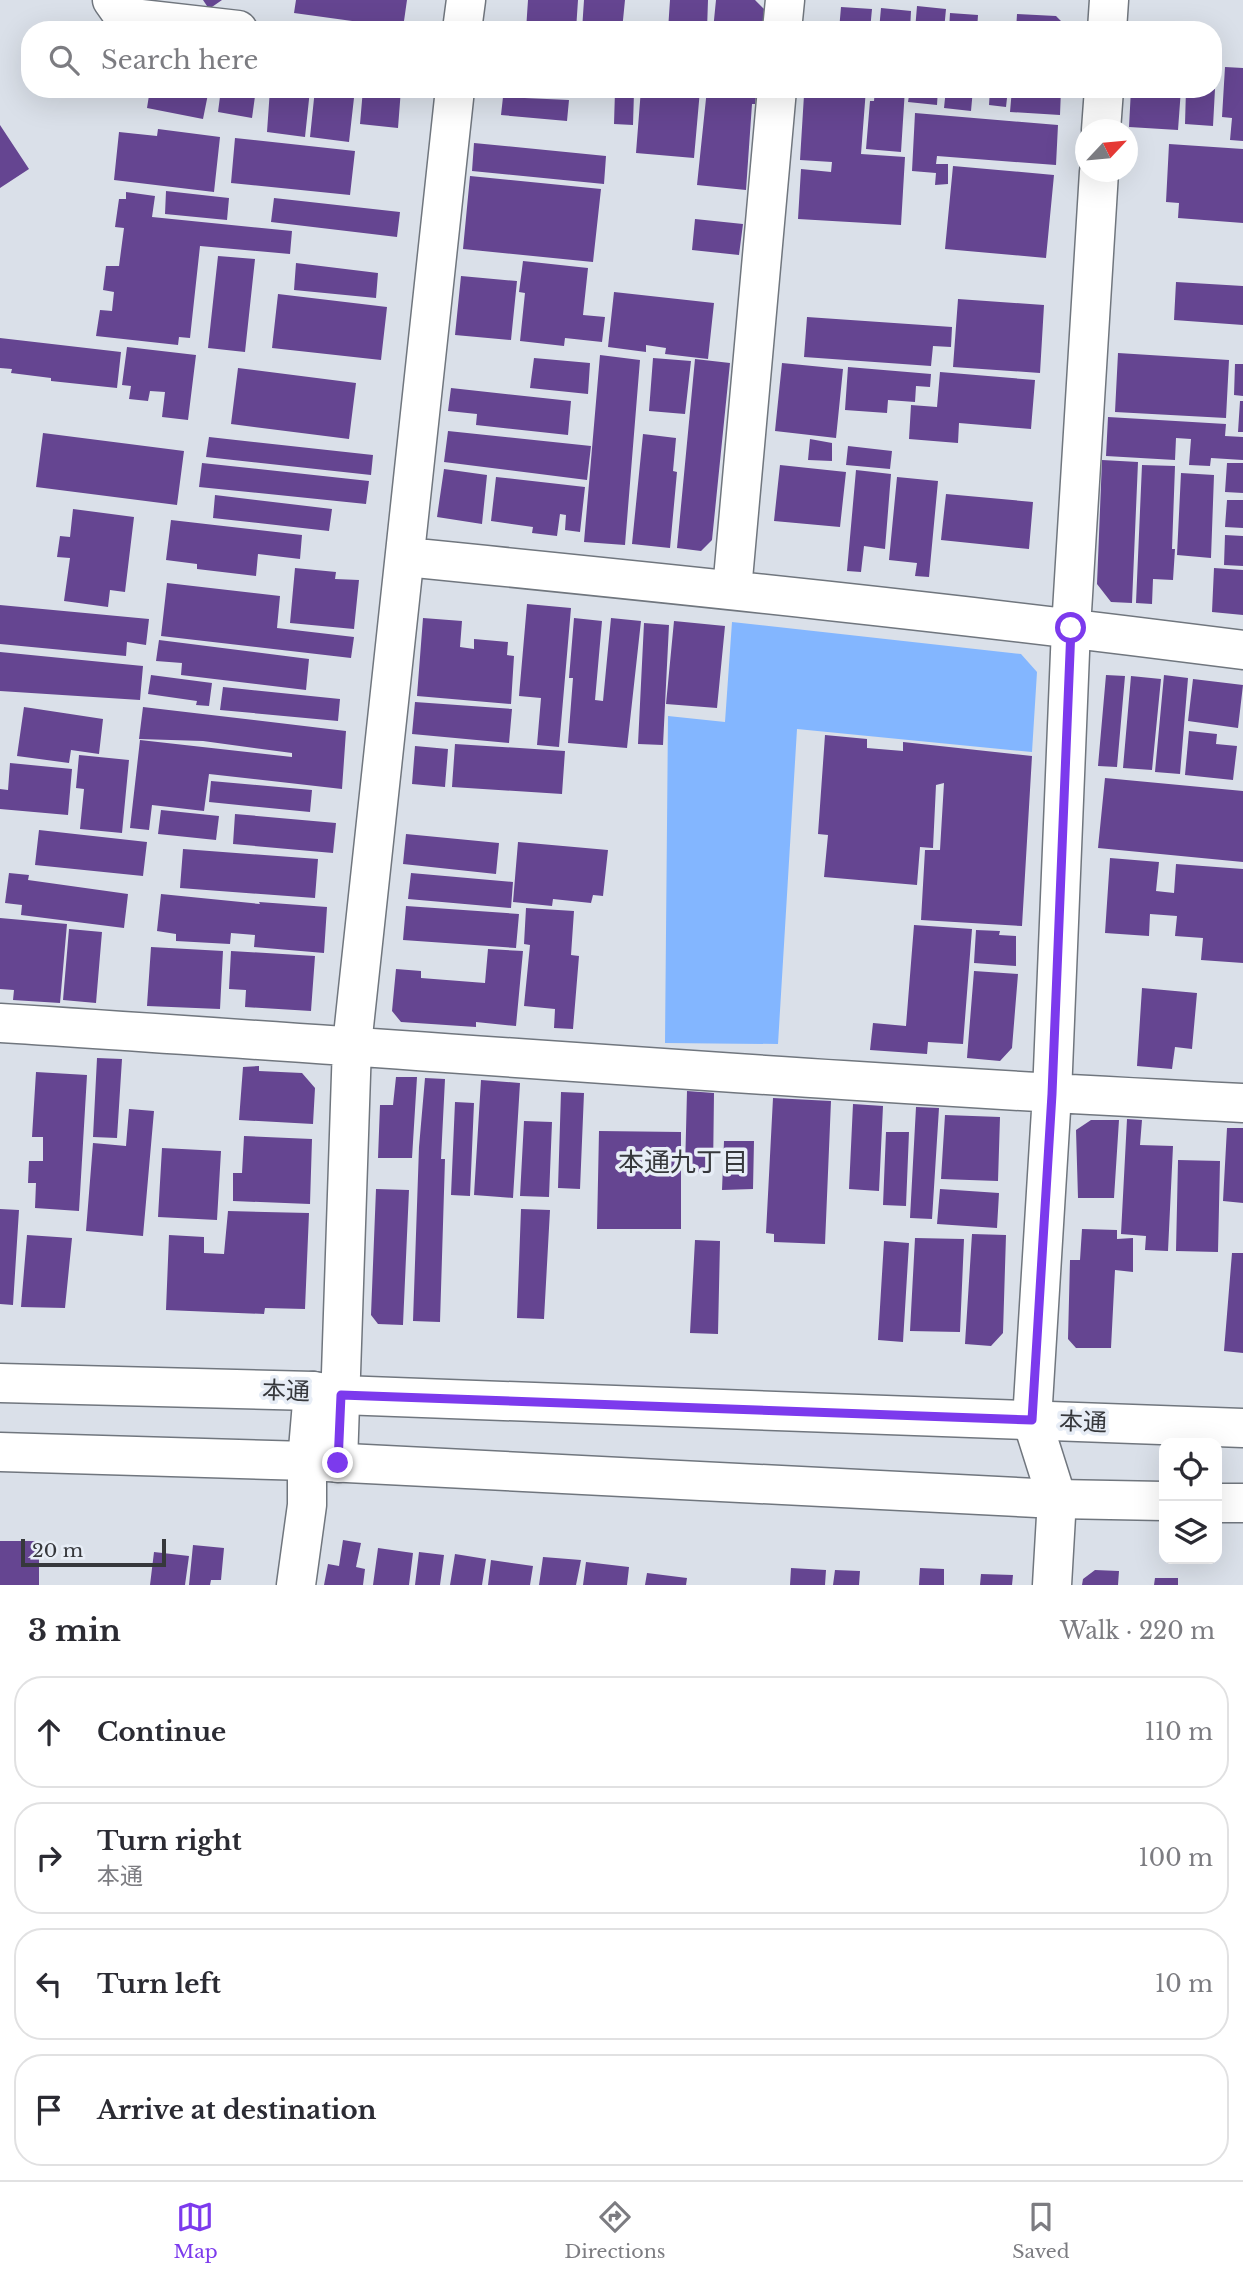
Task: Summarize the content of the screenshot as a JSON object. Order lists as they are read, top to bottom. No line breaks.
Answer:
{"streets":{"street":["本通"]},"districts":["本通九丁目"],"scale_bar":"20 m","north":"top right","page":{"search":"Search here","scale":"20 m","heading":["3 min","Walk · 220 m"],"list":[["Continue","110 m"],["Turn right","本通","100 m"],["Turn left","10 m"],"Arrive at destination"],"nav":["Map","Directions","Saved"]}}
